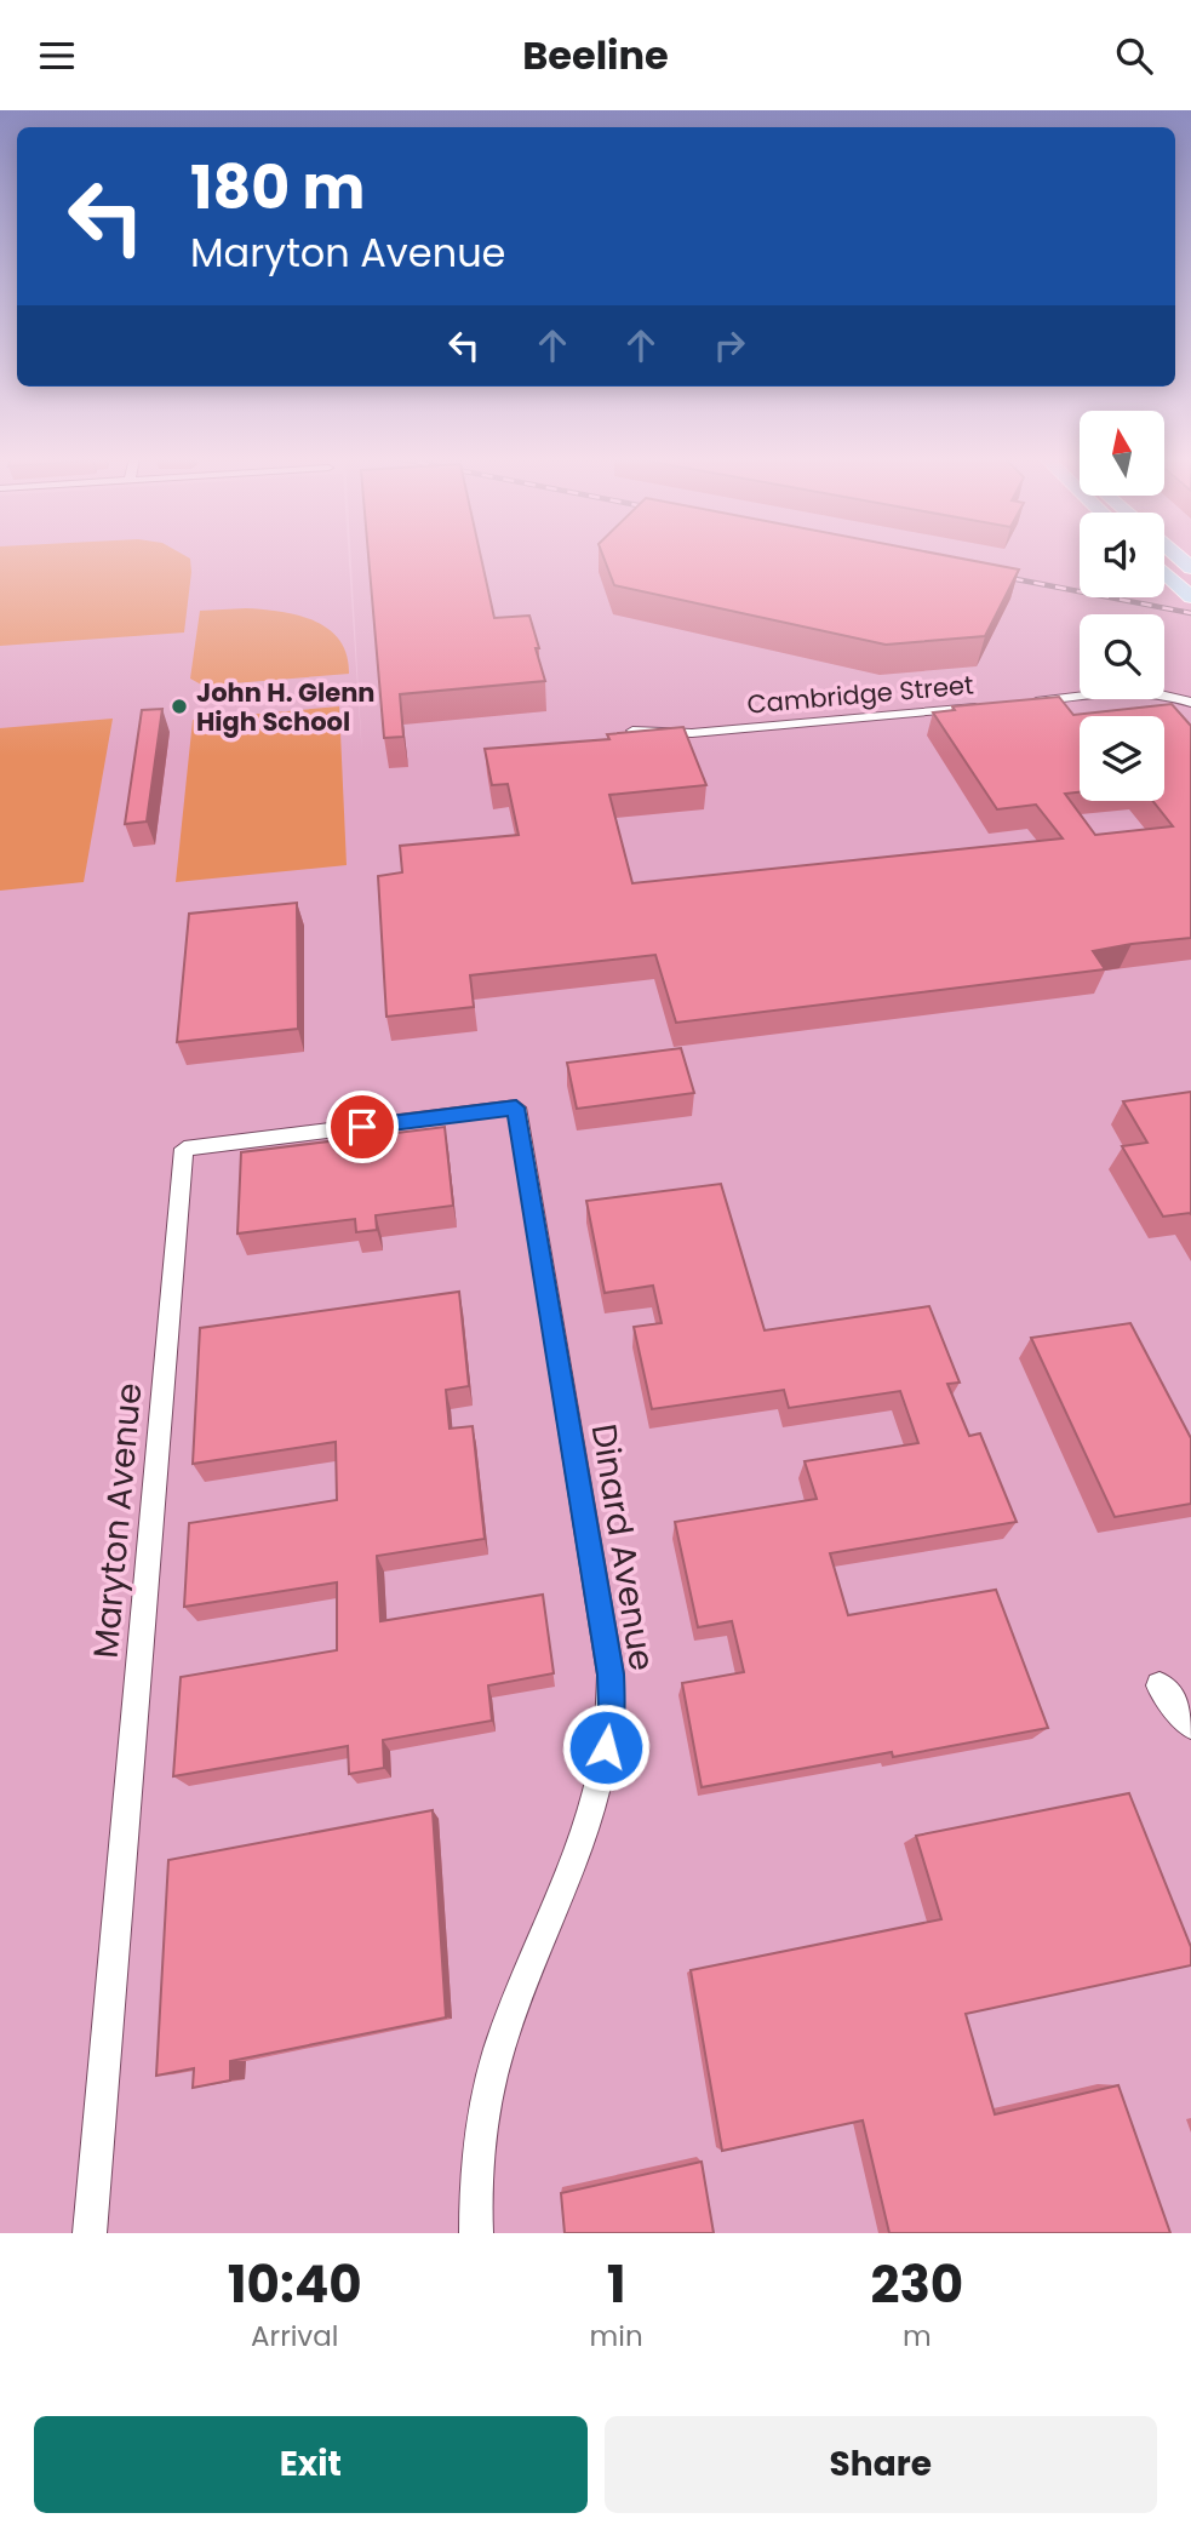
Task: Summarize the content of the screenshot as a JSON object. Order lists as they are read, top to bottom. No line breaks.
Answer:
{"streets":{"street":["Cambridge Street","Maryton Avenue","Dinard Avenue"]},"crossings":[["Maryton Avenue","Dinard Avenue"]],"places":["John H. Glenn High School"],"north":"top","page":{"header":"Beeline","turn":["180 m","Maryton Avenue"],"eta":["10:40","Arrival","1","min","230","m"],"buttons":["Exit","Share"]}}
